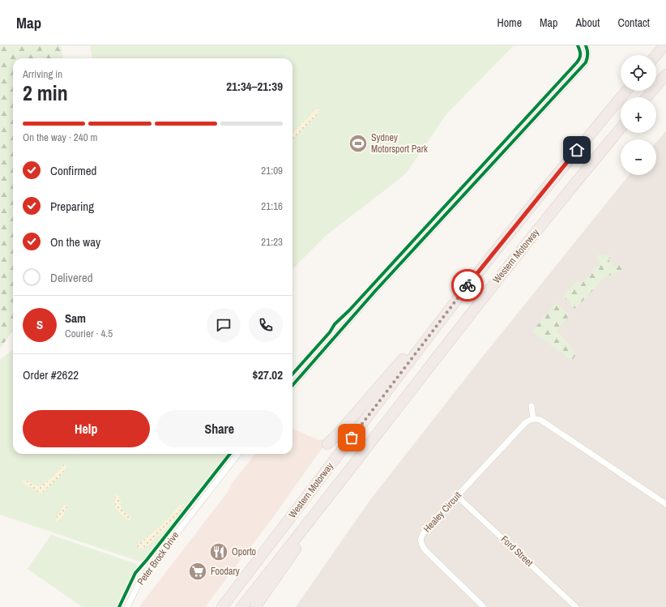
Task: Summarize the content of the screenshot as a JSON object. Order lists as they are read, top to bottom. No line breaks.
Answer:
{"streets":{"highway":["Western Motorway"],"street":["Healey Circuit","Ford Street","Peter Brock Drive"]},"crossings":[["Healey Circuit","Ford Street"]],"places":{"sports":["Sydney Motorsport Park"],"restaurant":["Oporto"],"supermarket":["Foodary"]},"page":{"header":"Map","nav":["Home","Map","About","Contact"],"map_buttons":["+","−"],"heading":["2 min","Arriving in","21:34–21:39"],"panel":["Sam","Courier · 4.5","Order #2622","$27.02"],"bar":"On the way · 240 m","list":[["Confirmed","21:09"],["Preparing","21:16"],["On the way","21:23"],"Delivered"],"round":"S","buttons":["Help","Share"]}}
